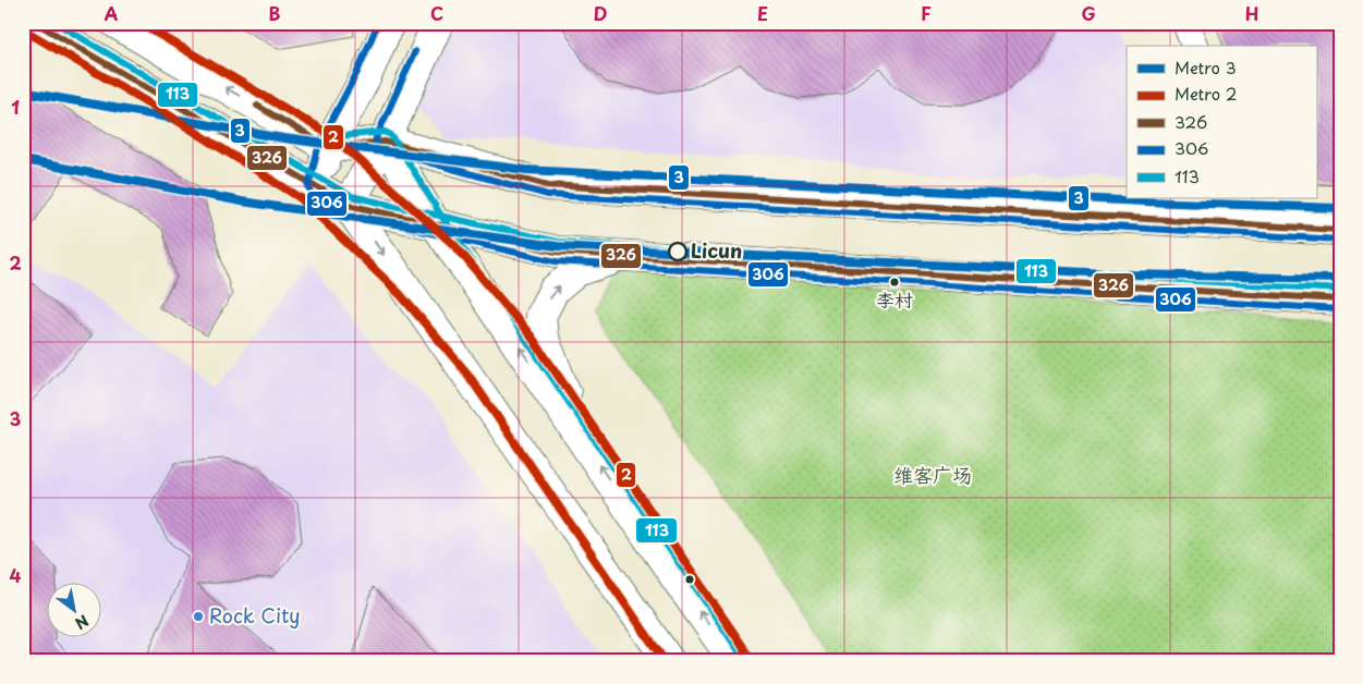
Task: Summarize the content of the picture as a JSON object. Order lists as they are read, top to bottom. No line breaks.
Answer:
{"parks":["维客广场"],"places":["Licun","李村","Rock City"],"lines":["metro line 2","transit line 326","transit line 306","transit line 113","metro line 3"],"legend":["Metro 3","Metro 2","326","306","113"],"north":"bottom right","grid":{"columns":["A","B","C","D","E","F","G","H"],"rows":["1","2","3","4"]}}
